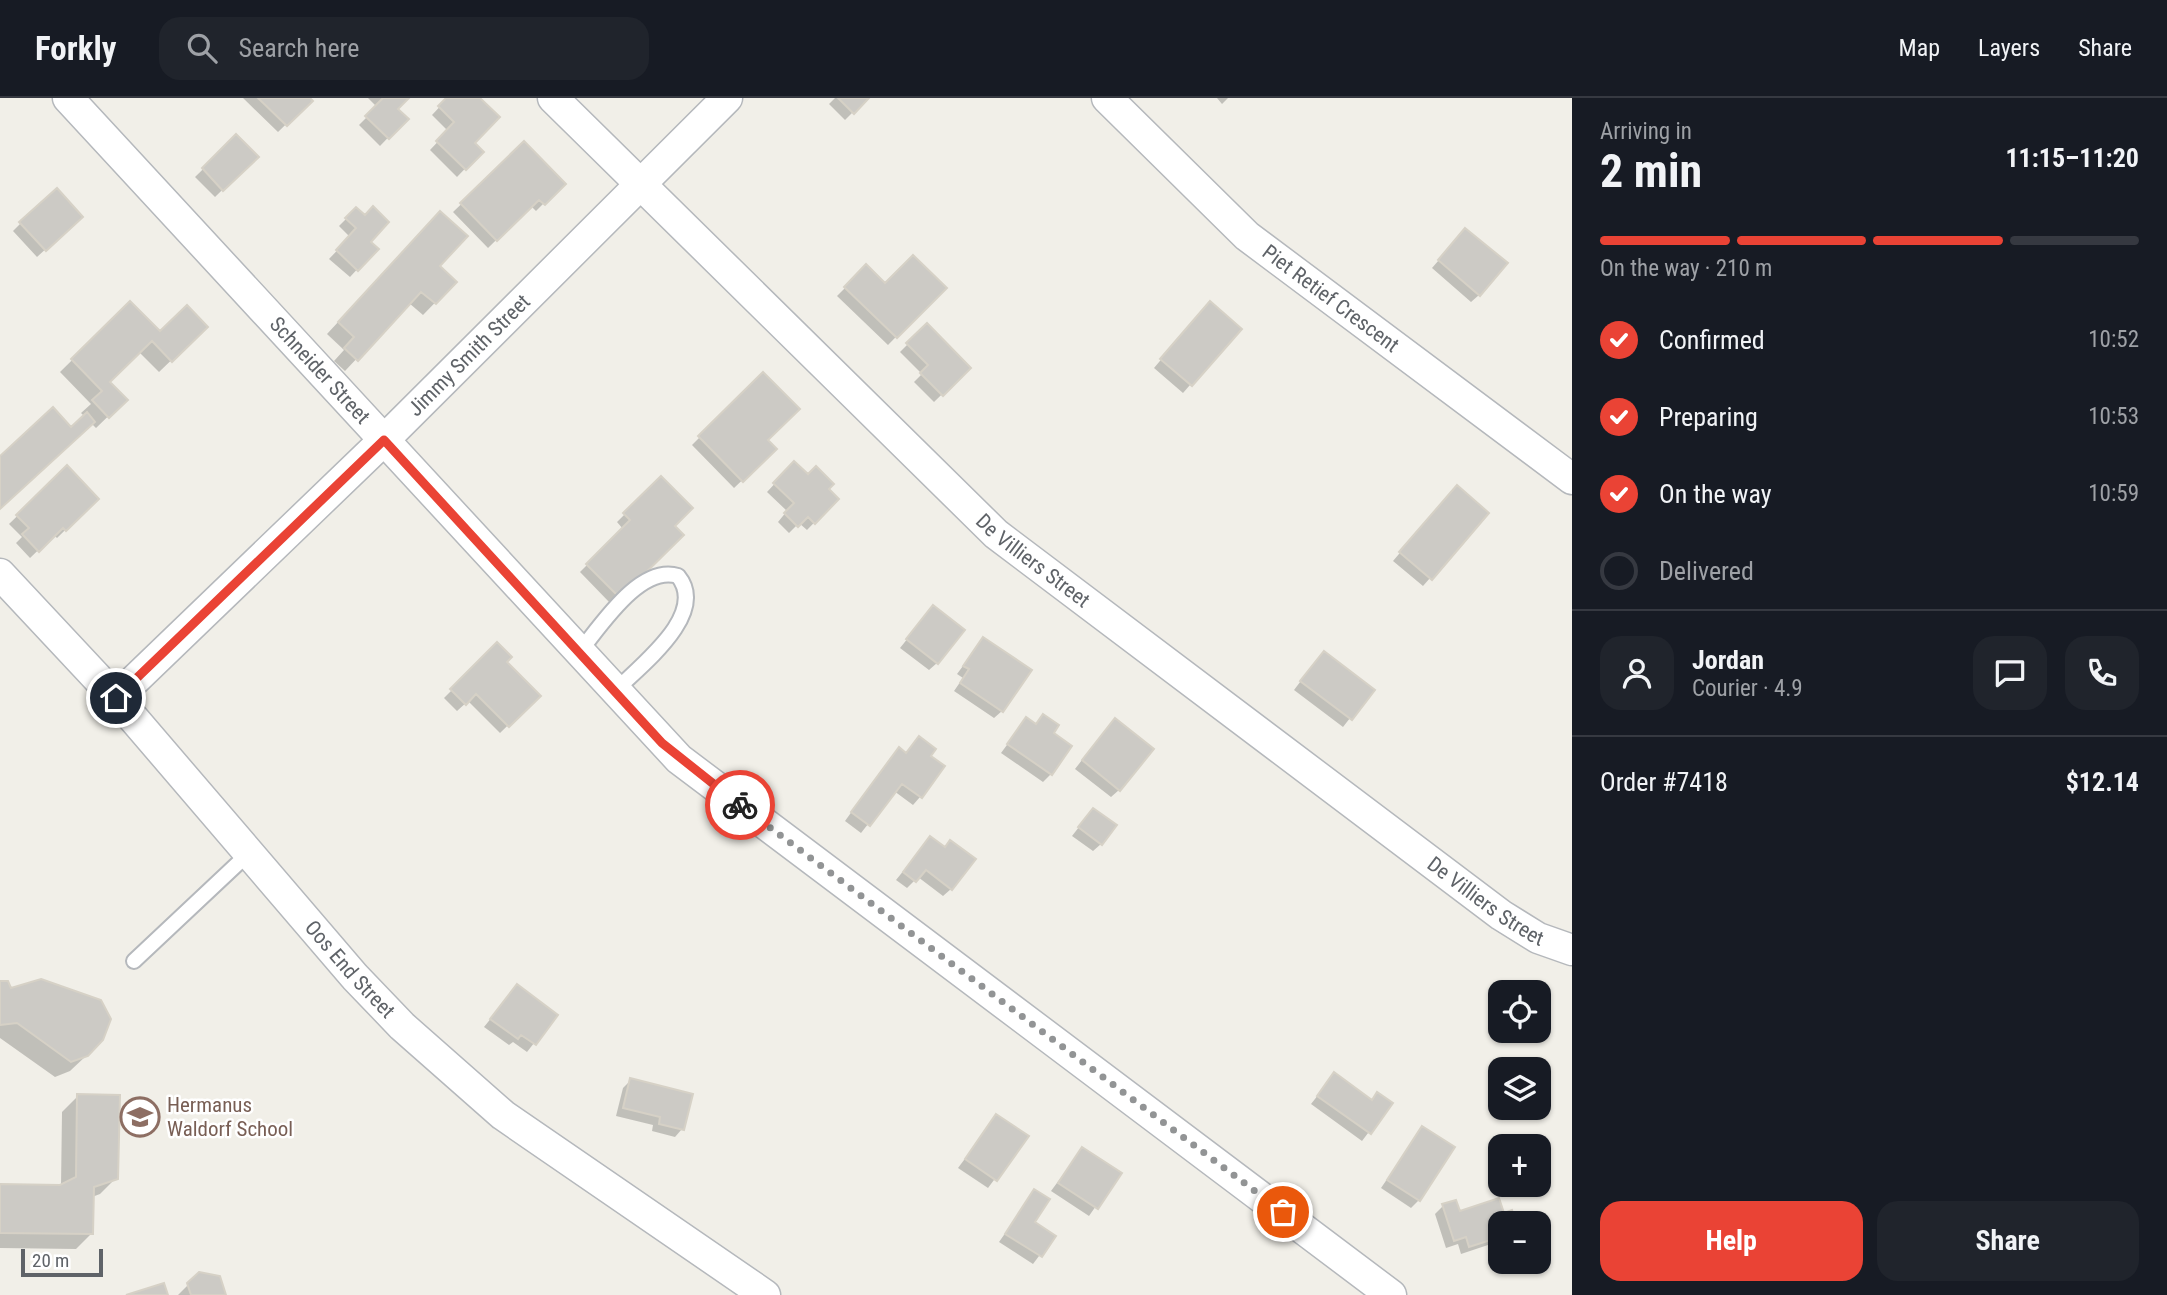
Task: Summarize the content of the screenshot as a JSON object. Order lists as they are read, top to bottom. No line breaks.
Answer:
{"streets":{"street":["Piet Retief Crescent","Jimmy Smith Street","Schneider Street","De Villiers Street","Oos End Street"]},"crossings":[["Jimmy Smith Street","Schneider Street"],["Jimmy Smith Street","De Villiers Street"],["Jimmy Smith Street","Oos End Street"]],"places":{"school or university":["Hermanus Waldorf School"]},"scale_bar":"20 m","page":{"header":"Forkly","search":"Search here","nav":["Map","Layers","Share"],"heading":["2 min","Arriving in","11:15–11:20"],"panel":["Jordan","Courier · 4.9","Order #7418","$12.14"],"bar":"On the way · 210 m","list":[["Confirmed","10:52"],["Preparing","10:53"],["On the way","10:59"],"Delivered"],"map_buttons":["+","−"],"buttons":["Help","Share"],"scale":"20 m"}}
